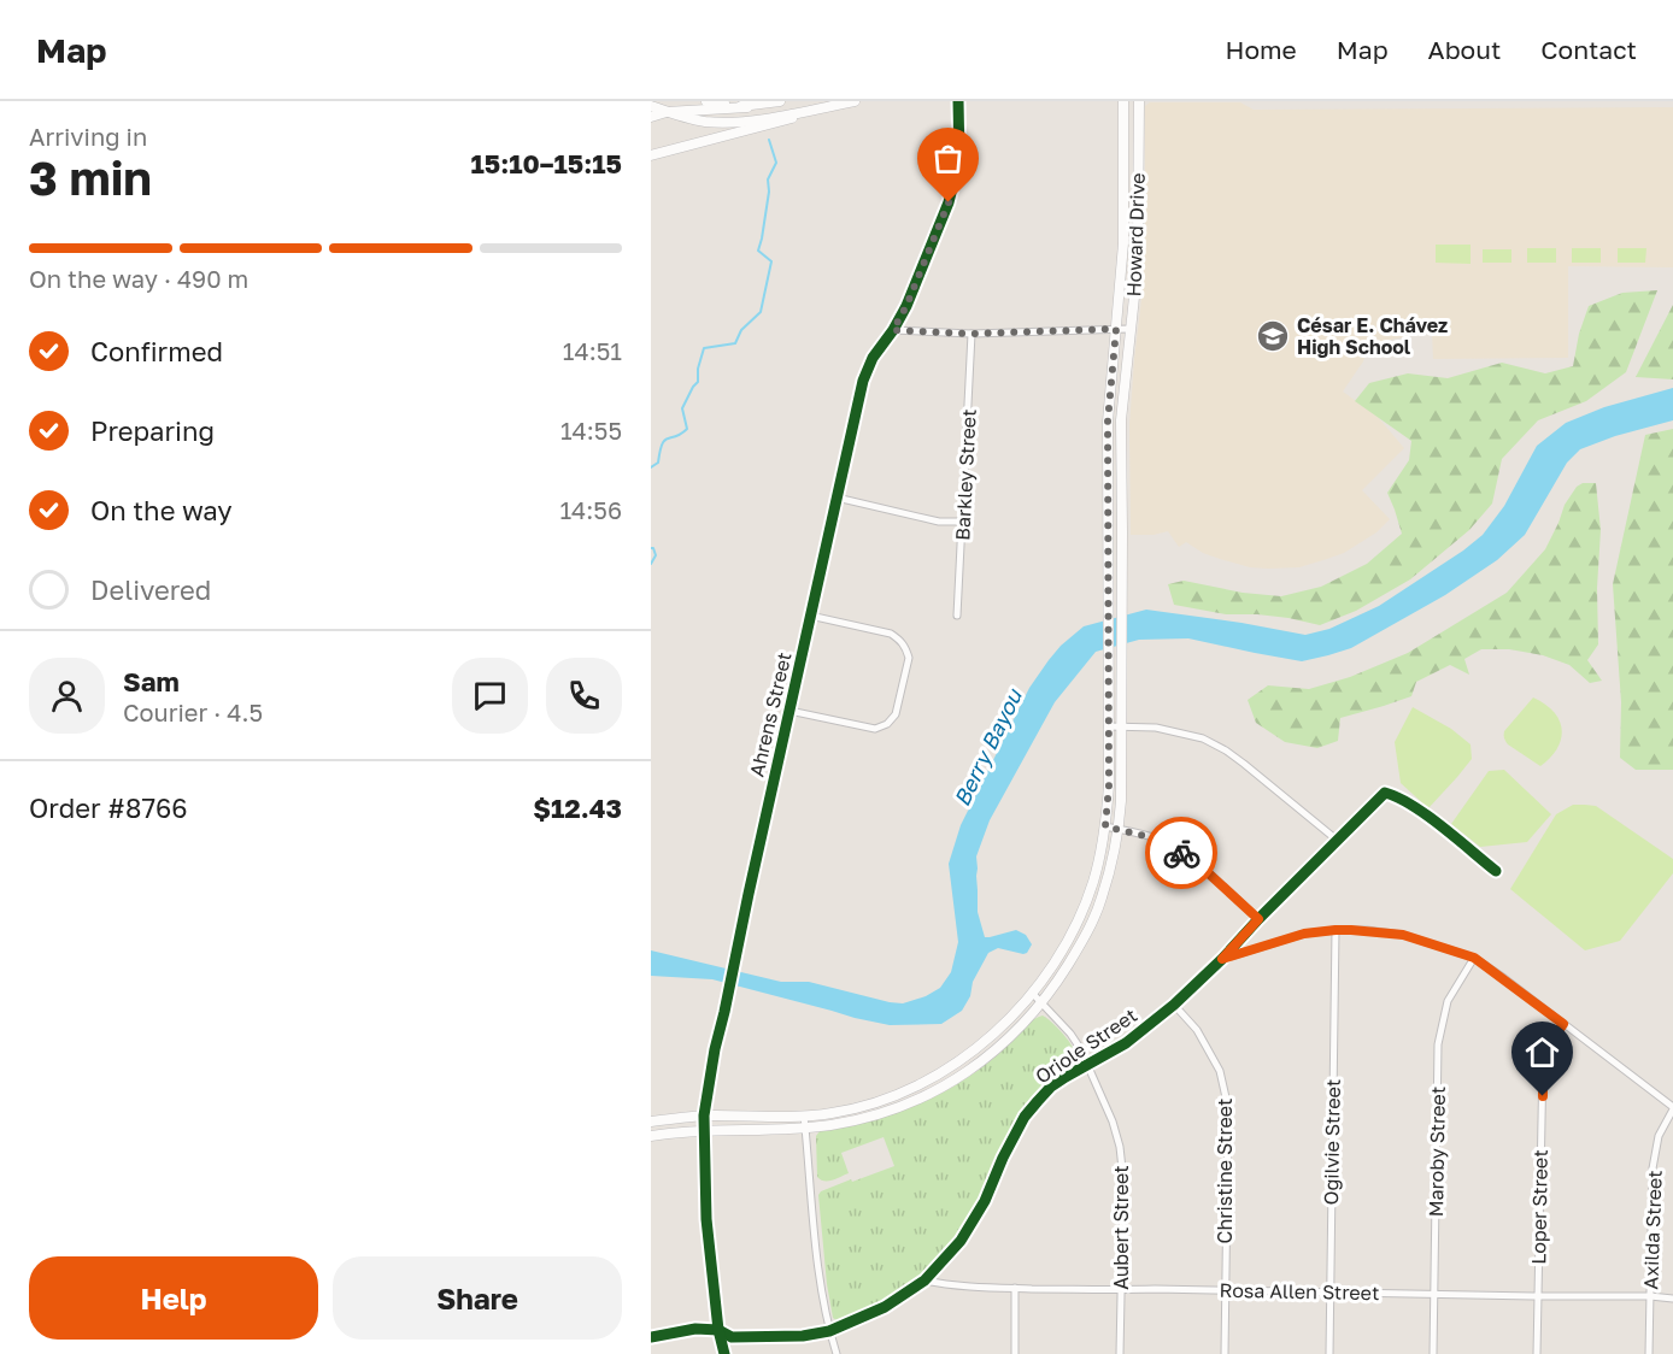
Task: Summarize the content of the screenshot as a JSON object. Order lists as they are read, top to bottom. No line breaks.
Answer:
{"streets":{"main road":["Howard Drive"],"street":["Barkley Street","Ahrens Street","Oriole Street","Ogilvie Street","Maroby Street","Christine Street","Loper Street","Aubert Street","Axilda Street","Rosa Allen Street"]},"crossings":[["Howard Drive","Ahrens Street"],["Howard Drive","Aubert Street"],["Ahrens Street","Oriole Street"],["Oriole Street","Christine Street"],["Oriole Street","Aubert Street"],["Oriole Street","Rosa Allen Street"],["Ogilvie Street","Rosa Allen Street"],["Maroby Street","Rosa Allen Street"],["Christine Street","Rosa Allen Street"],["Loper Street","Rosa Allen Street"],["Aubert Street","Rosa Allen Street"],["Axilda Street","Rosa Allen Street"]],"water":["Berry Bayou"],"places":{"school or university":["César E. Chávez High School"]},"page":{"header":"Map","nav":["Home","Map","About","Contact"],"heading":["3 min","Arriving in","15:10–15:15"],"panel":["Sam","Courier · 4.5","Order #8766","$12.43"],"bar":"On the way · 490 m","list":[["Confirmed","14:51"],["Preparing","14:55"],["On the way","14:56"],"Delivered"],"buttons":["Help","Share"]}}
